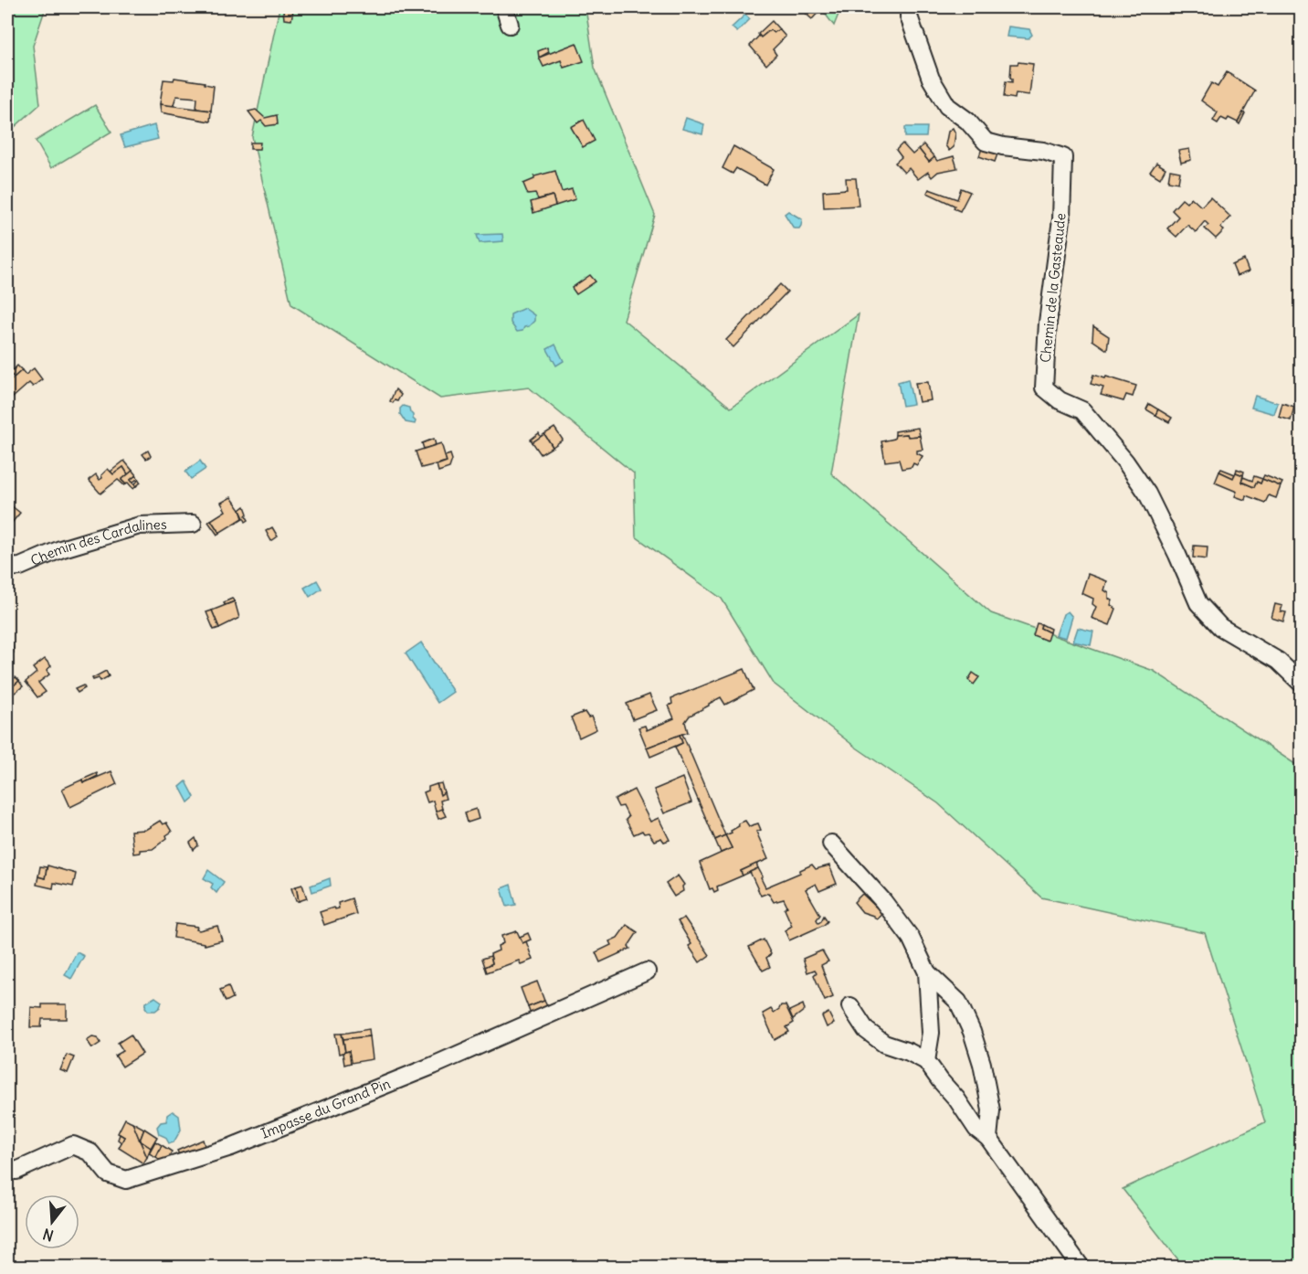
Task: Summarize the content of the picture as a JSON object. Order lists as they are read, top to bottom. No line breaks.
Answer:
{"streets":{"street":["Chemin de la Gasteaude","Chemin des Cardalines","Impasse du Grand Pin"]},"north":"bottom"}
